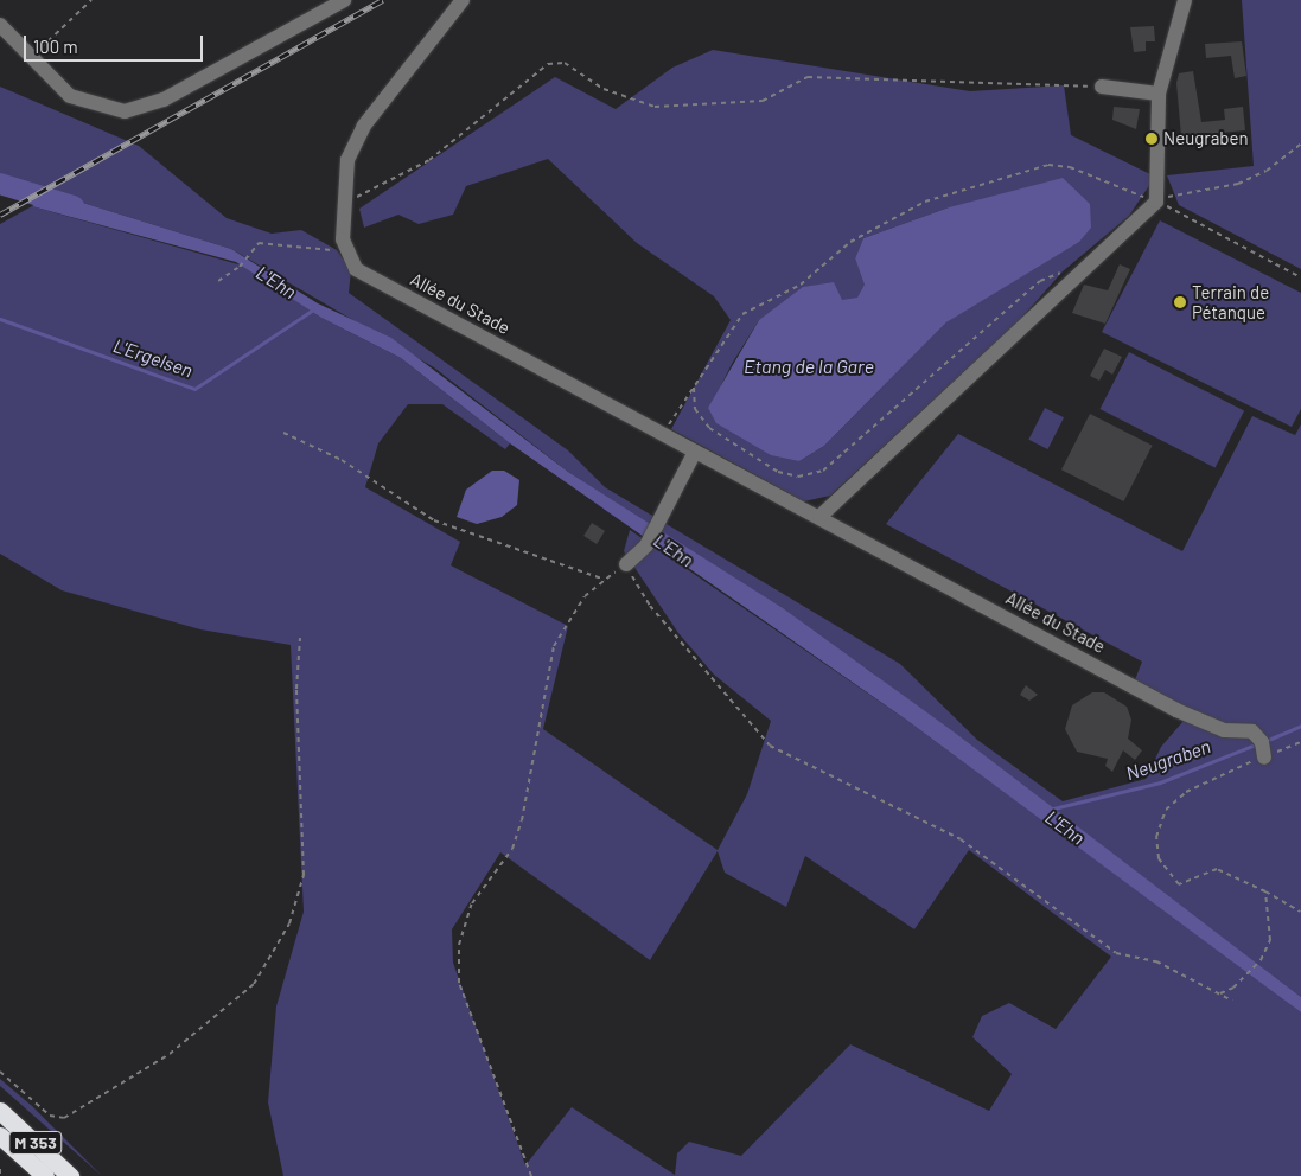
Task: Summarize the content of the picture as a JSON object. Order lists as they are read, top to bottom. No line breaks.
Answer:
{"streets":{"highway":["M 353"],"street":["Allée du Stade"]},"water":["L'Ehn","L'Ergelsen","Etang de la Gare","Neugraben"],"places":["Neugraben","Terrain de Pétanque"],"scale_bar":"100 m"}
